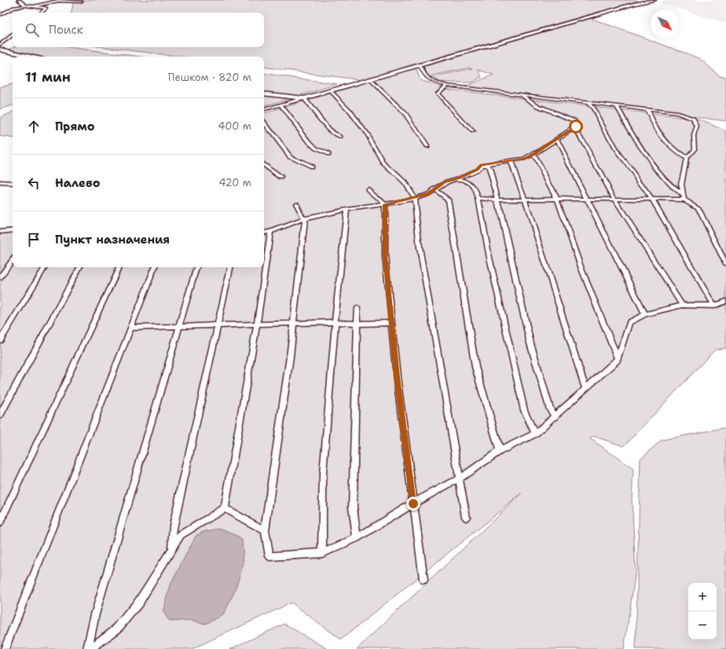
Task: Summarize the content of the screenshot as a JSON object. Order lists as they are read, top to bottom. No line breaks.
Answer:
{"north":"bottom right","page":{"search":"Поиск","heading":["11 мин","Пешком · 820 m"],"list":[["Прямо","400 m"],["Налево","420 m"],"Пункт назначения"],"map_buttons":["+","−"]}}
